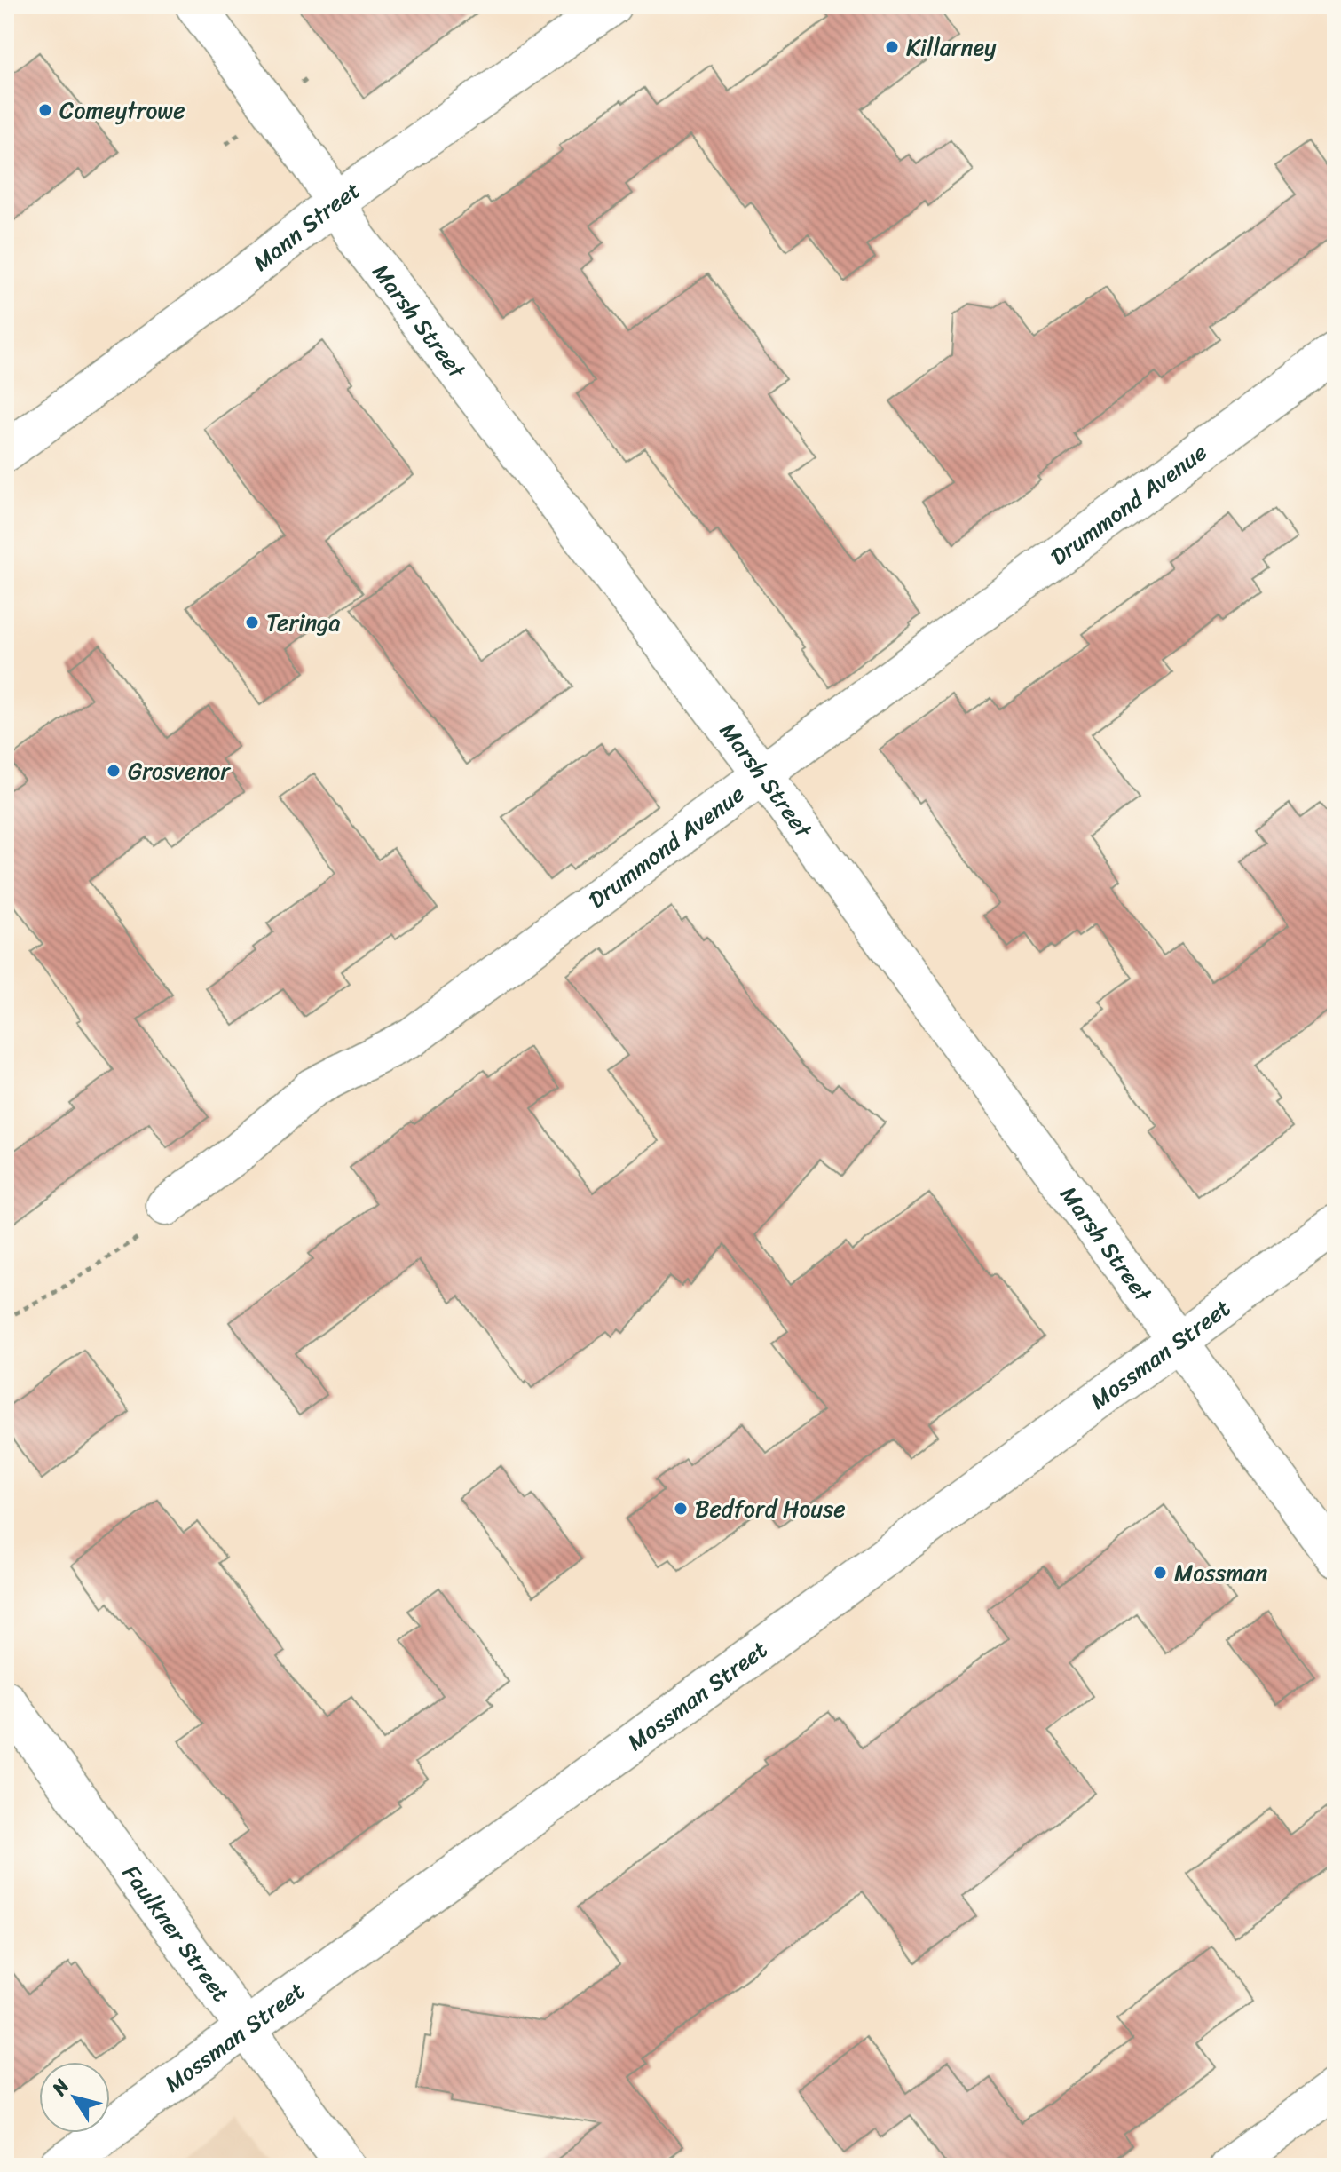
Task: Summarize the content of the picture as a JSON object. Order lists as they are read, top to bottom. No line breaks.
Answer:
{"streets":{"street":["Mann Street","Marsh Street","Drummond Avenue","Mossman Street","Faulkner Street"]},"crossings":[["Mann Street","Marsh Street"],["Marsh Street","Drummond Avenue"],["Marsh Street","Mossman Street"],["Mossman Street","Faulkner Street"]],"places":["Killarney","Comeytrowe","Teringa","Grosvenor","Bedford House","Mossman"],"north":"top left"}
